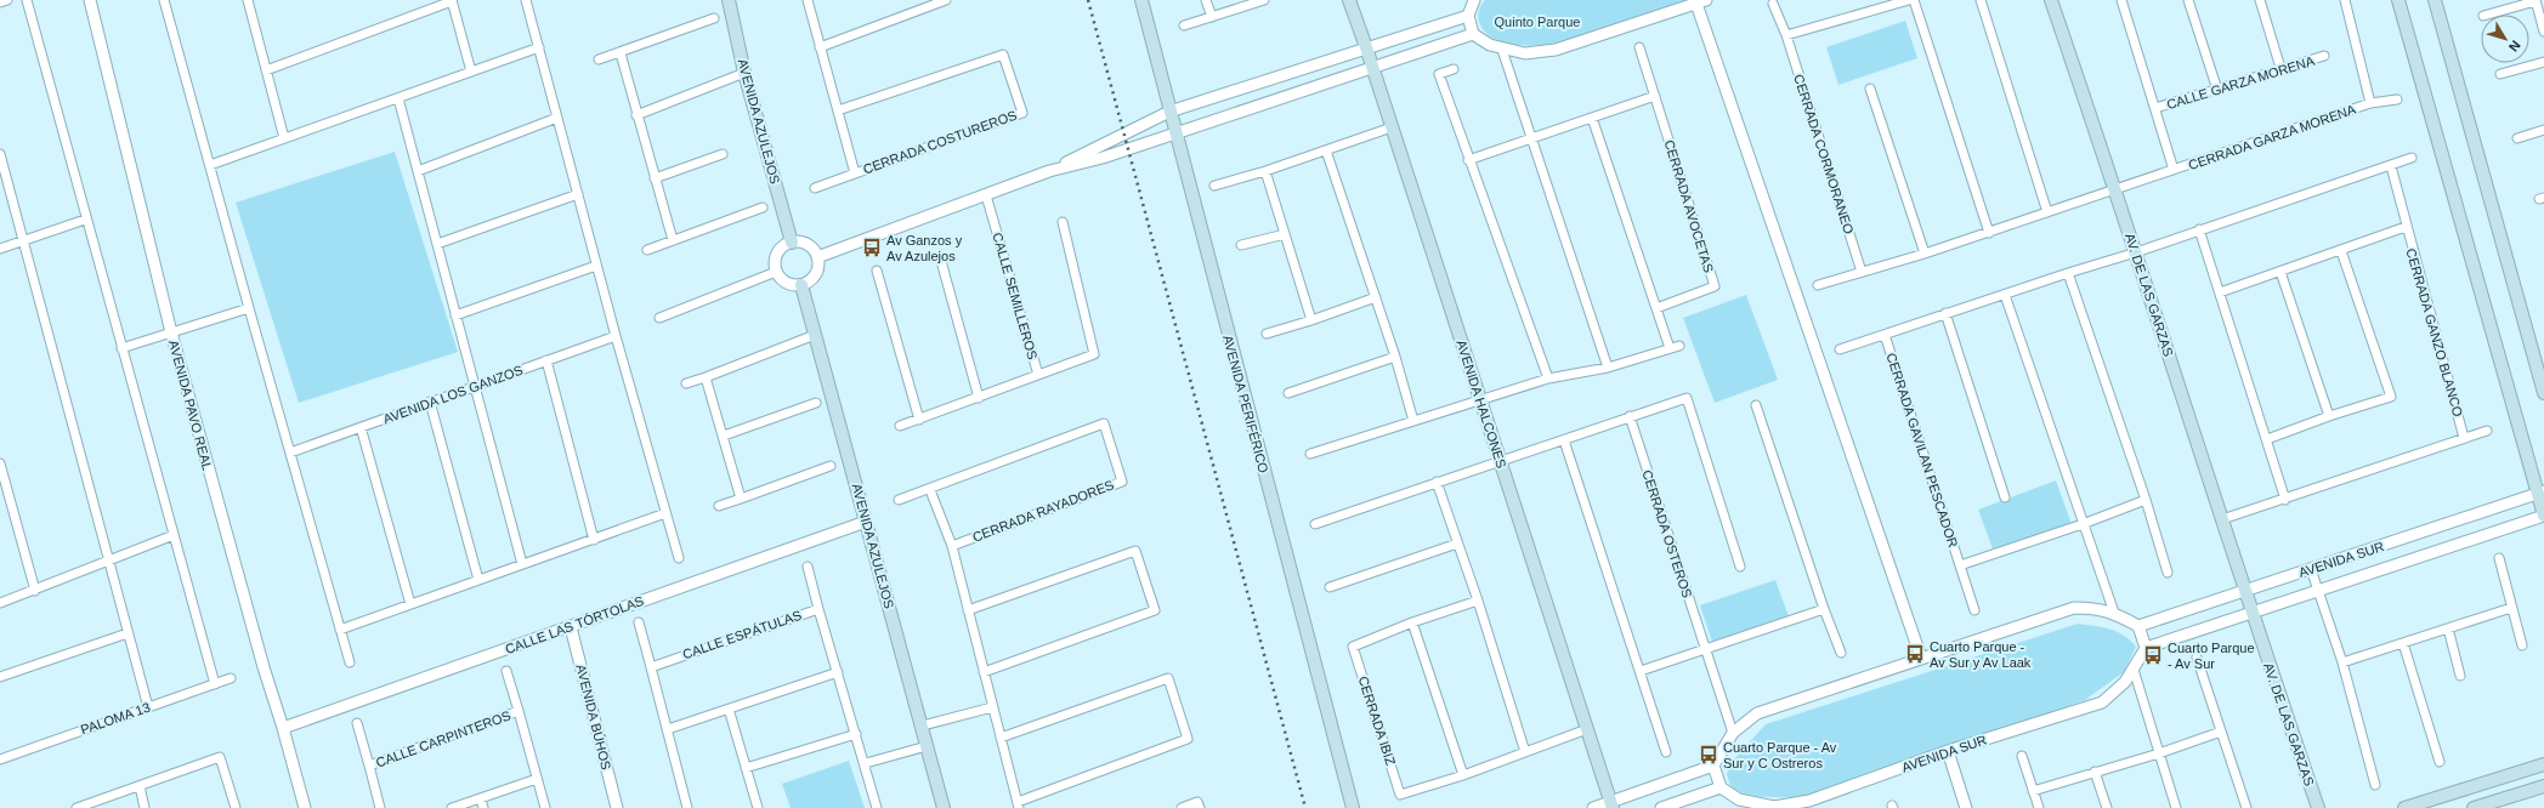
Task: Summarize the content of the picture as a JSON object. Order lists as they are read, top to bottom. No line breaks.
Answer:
{"streets":{"main road":["AVENIDA AZULEJOS","AV. DE LAS GARZAS","AVENIDA PERIFÉRICO","AVENIDA HALCONES"],"street":["CALLE GARZA MORENA","CERRADA GARZA MORENA","CERRADA COSTUREROS","CERRADA CORMORANEO","CERRADA AVOCETAS","CALLE SEMILLEROS","CERRADA GANZO BLANCO","AVENIDA LOS GANZOS","AVENIDA PAVO REAL","CERRADA GAVILAN PESCADOR","CERRADA RAYADORES","CERRADA OSTEROS","AVENIDA SUR","CALLE LAS TÓRTOLAS","CALLE ESPÁTULAS","AVENIDA BÚHOS","PALOMA 13","CERRADA IBIZ","CALLE CARPINTEROS"]},"crossings":[["CALLE GARZA MORENA","CERRADA GARZA MORENA"],["AVENIDA AZULEJOS","CALLE LAS TÓRTOLAS"],["CERRADA GARZA MORENA","AV. DE LAS GARZAS"],["AV. DE LAS GARZAS","CERRADA GAVILAN PESCADOR"],["AV. DE LAS GARZAS","AVENIDA SUR"],["AVENIDA HALCONES","CERRADA IBIZ"],["AVENIDA PAVO REAL","CALLE LAS TÓRTOLAS"],["CALLE LAS TÓRTOLAS","AVENIDA BÚHOS"]],"parks":["Quinto Parque"],"places":{"bus stop":["Av Ganzos y Av Azulejos","Cuarto Parque - Av Sur y Av Laak","Cuarto Parque - Av Sur","Cuarto Parque - Av Sur y C Ostreros"]},"north":"bottom right"}
